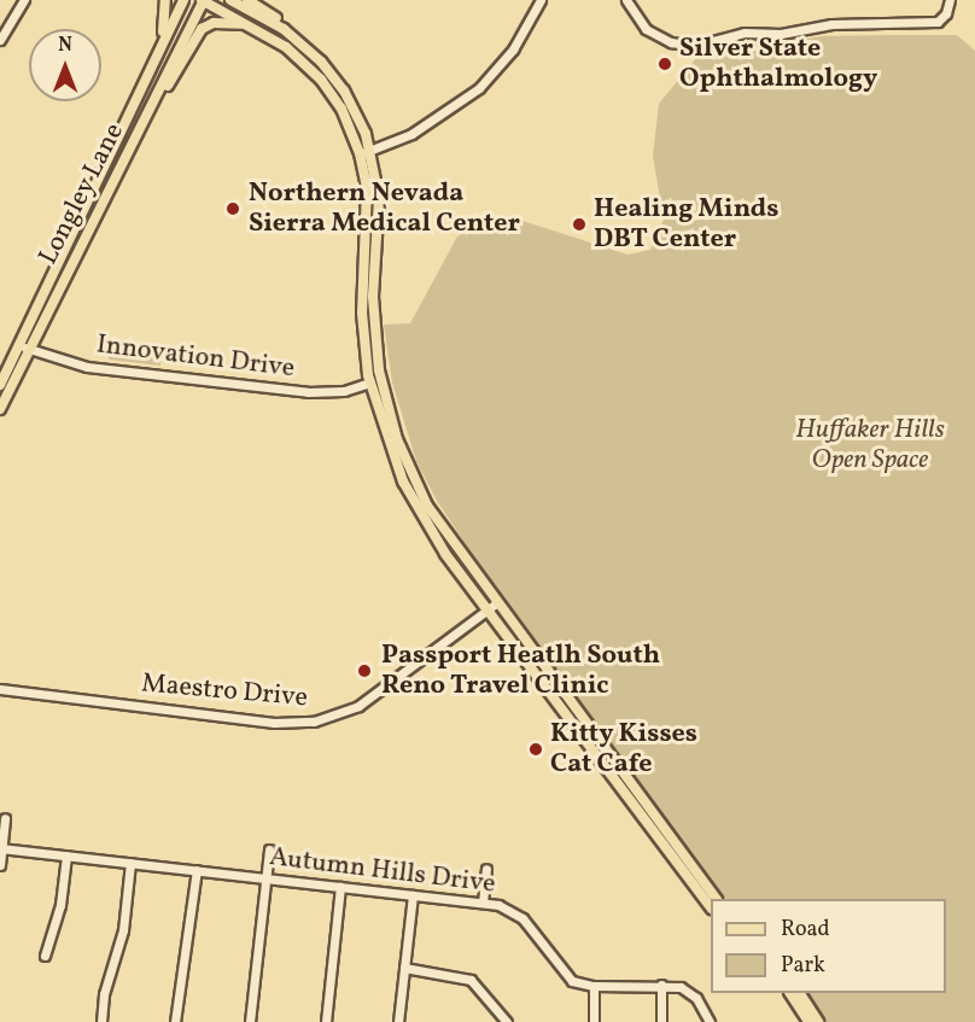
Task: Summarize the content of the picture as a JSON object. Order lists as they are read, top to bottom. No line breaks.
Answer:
{"streets":{"main road":["Longley Lane"],"street":["Innovation Drive","Maestro Drive","Autumn Hills Drive"]},"crossings":[["Longley Lane","Innovation Drive"]],"parks":["Huffaker Hills Open Space"],"places":["Silver State Ophthalmology","Northern Nevada Sierra Medical Center","Healing Minds DBT Center","Passport Heatlh South Reno Travel Clinic","Kitty Kisses Cat Cafe"],"legend":["Road","Park"],"north":"top"}
